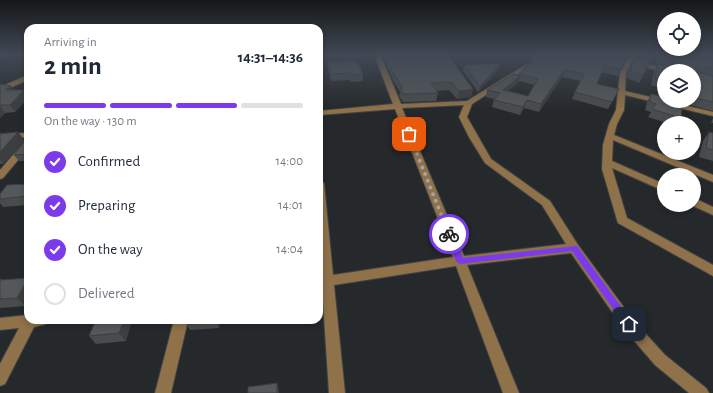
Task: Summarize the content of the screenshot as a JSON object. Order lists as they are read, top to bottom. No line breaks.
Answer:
{"page":{"map_buttons":["+","−"],"heading":["2 min","Arriving in","14:31–14:36"],"bar":"On the way · 130 m","list":[["Confirmed","14:00"],["Preparing","14:01"],["On the way","14:04"],"Delivered"]}}
